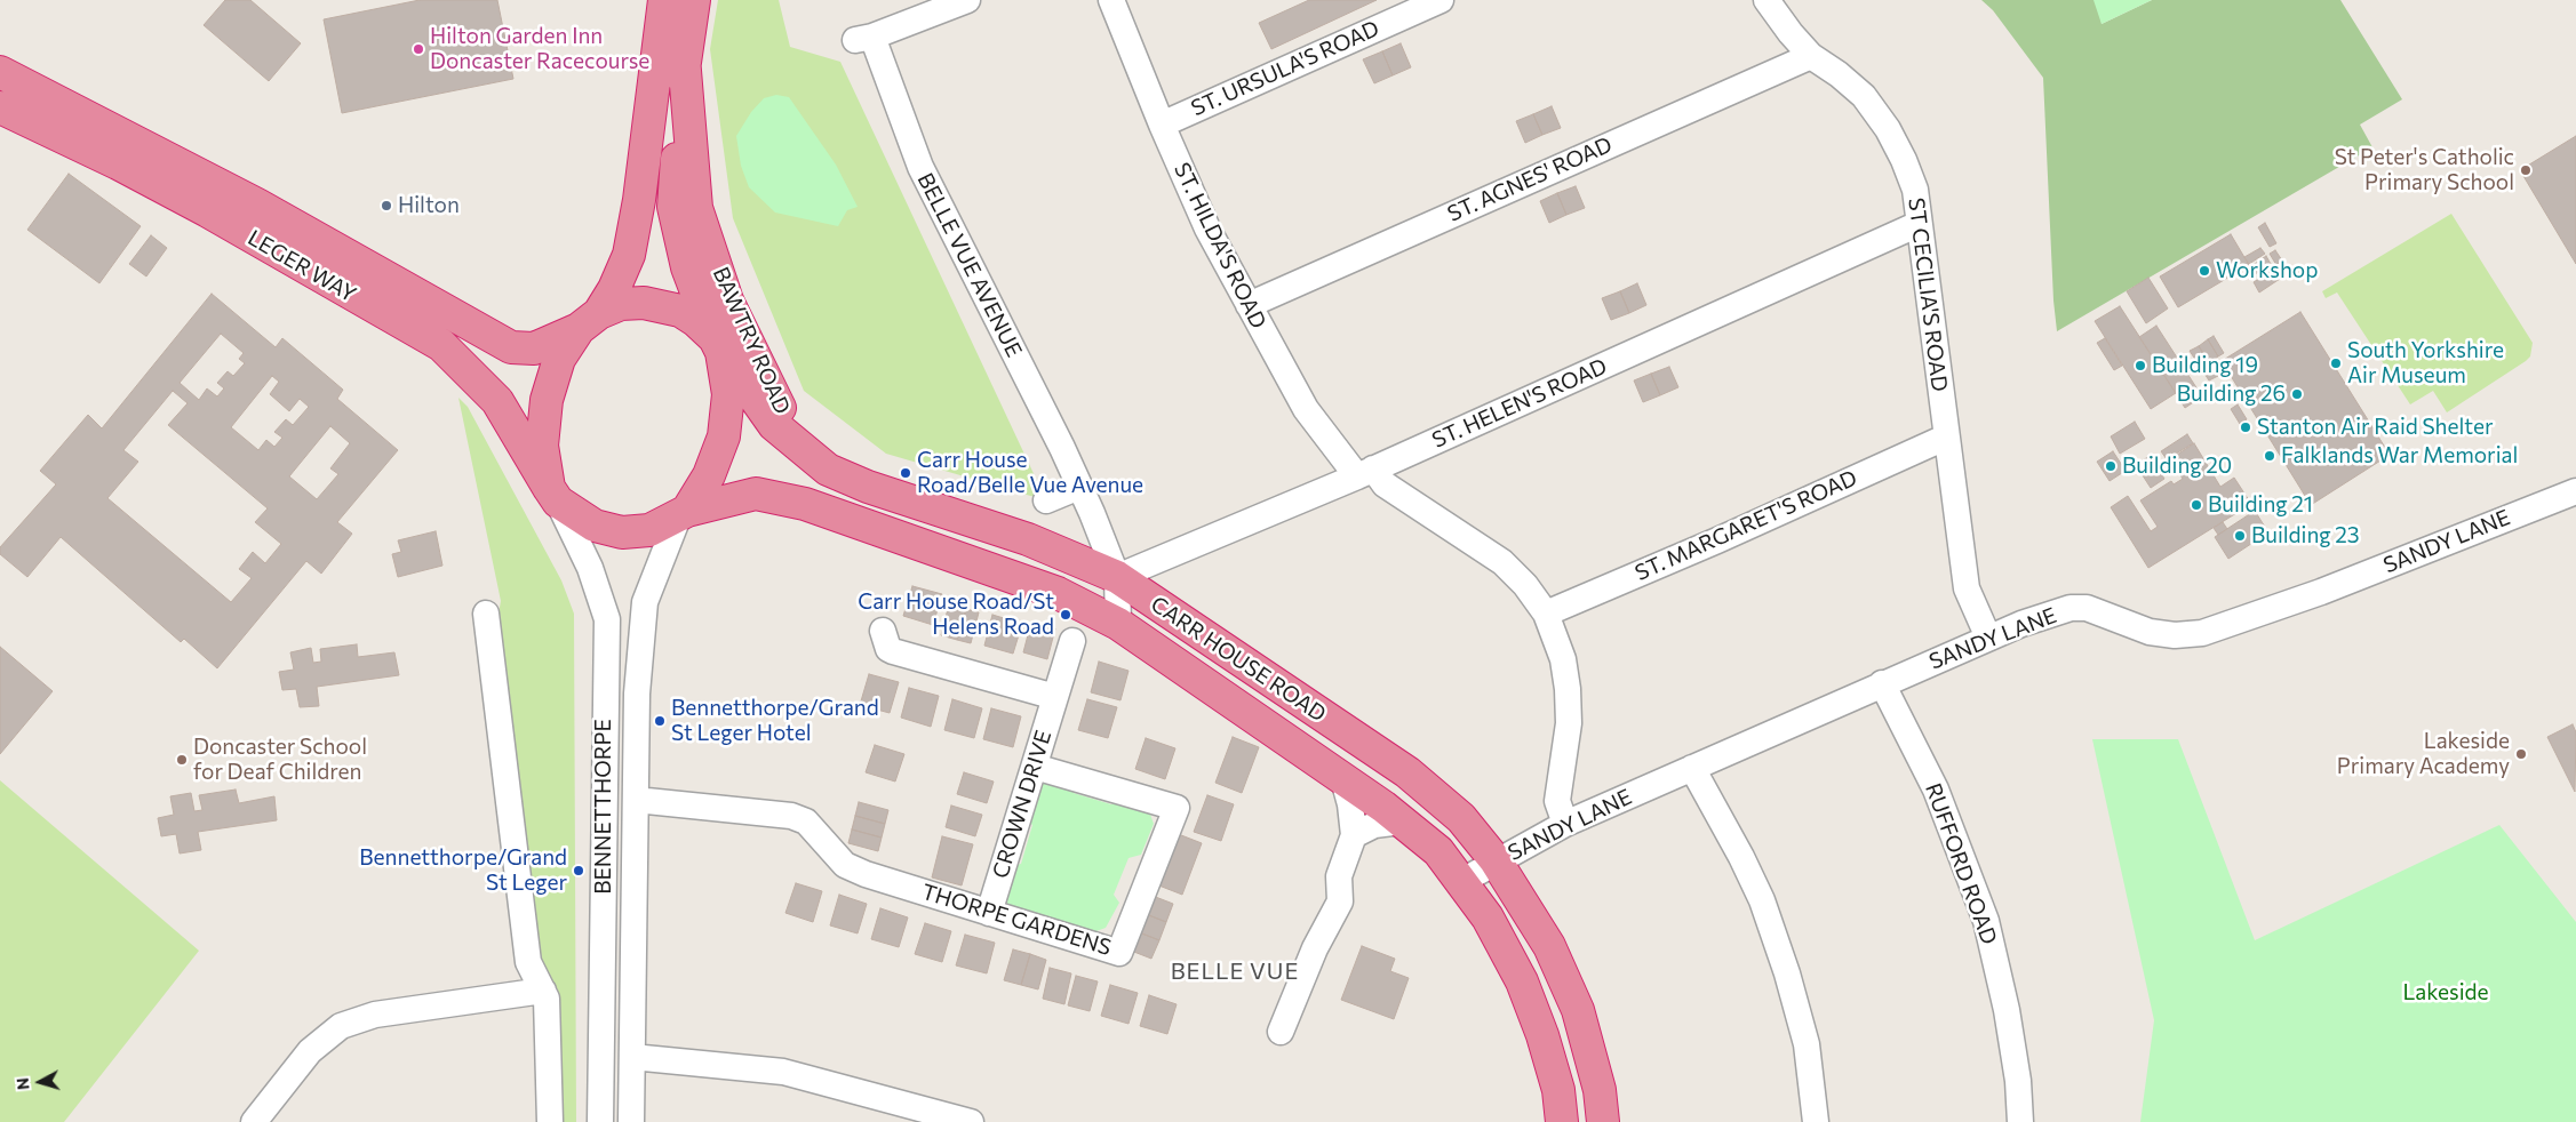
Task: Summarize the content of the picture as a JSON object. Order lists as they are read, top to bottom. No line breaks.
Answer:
{"streets":{"highway":["LEGER WAY","BAWTRY ROAD","CARR HOUSE ROAD"],"street":["ST. URSULA'S ROAD","ST. AGNES' ROAD","ST. HILDA'S ROAD","BELLE VUE AVENUE","ST CECILIA'S ROAD","ST. HELEN'S ROAD","ST. MARGARET'S ROAD","SANDY LANE","CROWN DRIVE","BENNETTHORPE","RUFFORD ROAD","THORPE GARDENS"]},"crossings":[["ST. URSULA'S ROAD","ST. HILDA'S ROAD"],["ST. AGNES' ROAD","ST. HILDA'S ROAD"],["ST. AGNES' ROAD","ST CECILIA'S ROAD"],["ST. HILDA'S ROAD","ST. HELEN'S ROAD"],["ST. HILDA'S ROAD","ST. MARGARET'S ROAD"],["ST. HILDA'S ROAD","SANDY LANE"],["BELLE VUE AVENUE","ST. HELEN'S ROAD"],["BELLE VUE AVENUE","CARR HOUSE ROAD"],["LEGER WAY","BAWTRY ROAD"],["LEGER WAY","CARR HOUSE ROAD"],["LEGER WAY","BENNETTHORPE"],["ST CECILIA'S ROAD","ST. HELEN'S ROAD"],["ST CECILIA'S ROAD","ST. MARGARET'S ROAD"],["ST CECILIA'S ROAD","SANDY LANE"],["BAWTRY ROAD","CARR HOUSE ROAD"],["ST. HELEN'S ROAD","CARR HOUSE ROAD"],["SANDY LANE","CARR HOUSE ROAD"],["SANDY LANE","RUFFORD ROAD"],["CARR HOUSE ROAD","BENNETTHORPE"],["CROWN DRIVE","THORPE GARDENS"],["BENNETTHORPE","THORPE GARDENS"]],"districts":["BELLE VUE"],"parks":["Lakeside"],"places":["Hilton Garden Inn Doncaster Racecourse","St Peter's Catholic Primary School","Hilton","Workshop","South Yorkshire Air Museum","Building 19","Building 26","Stanton Air Raid Shelter","Falklands War Memorial","Building 20","Carr House Road/Belle Vue Avenue","Building 21","Building 23","Carr House Road/St Helens Road","Bennetthorpe/Grand St Leger Hotel","Lakeside Primary Academy","Doncaster School for Deaf Children","Bennetthorpe/Grand St Leger"],"north":"left"}
